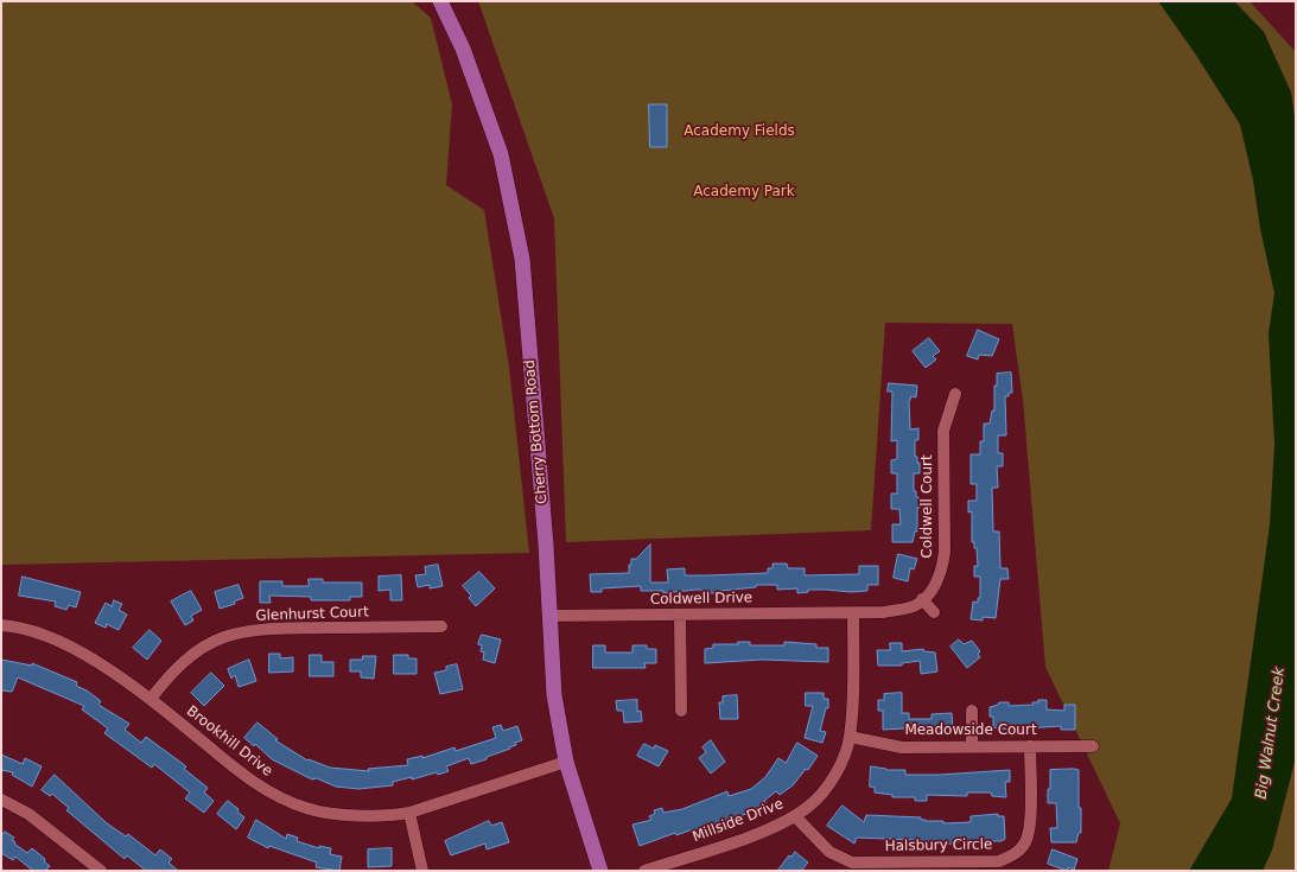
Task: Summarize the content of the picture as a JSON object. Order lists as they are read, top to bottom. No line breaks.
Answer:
{"streets":{"main road":["Cherry Bottom Road"],"street":["Coldwell Court","Coldwell Drive","Glenhurst Court","Meadowside Court","Brookhill Drive","Millside Drive","Halsbury Circle"]},"crossings":[["Cherry Bottom Road","Coldwell Drive"],["Cherry Bottom Road","Brookhill Drive"],["Coldwell Court","Coldwell Drive"],["Coldwell Court","Millside Drive"],["Coldwell Drive","Millside Drive"],["Glenhurst Court","Brookhill Drive"],["Meadowside Court","Millside Drive"],["Meadowside Court","Halsbury Circle"],["Millside Drive","Halsbury Circle"]],"water":["Big Walnut Creek"],"parks":["Academy Fields","Academy Park"]}
